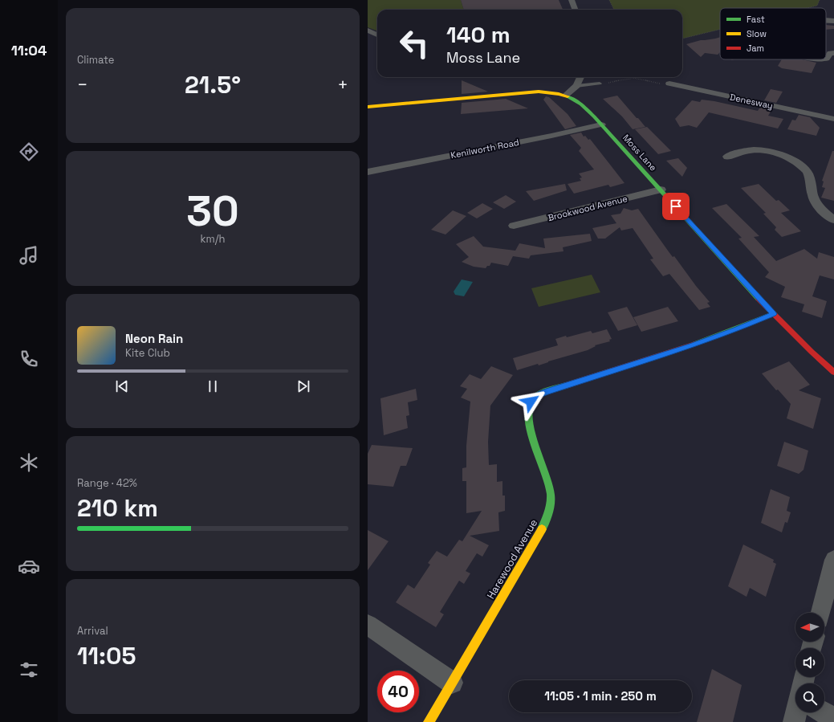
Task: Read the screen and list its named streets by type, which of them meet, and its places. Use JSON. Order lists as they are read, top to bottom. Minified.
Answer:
{"streets":{"street":["Denesway","Kenilworth Road","Moss Lane","Brookwood Avenue","Harewood Avenue"]},"crossings":[["Kenilworth Road","Moss Lane"],["Moss Lane","Brookwood Avenue"],["Moss Lane","Harewood Avenue"]],"legend":["Fast","Slow","Jam"],"north":"left","page":{"tabs":"11:04","tile":["Climate",["30","km/h"],["Range · 42%","210 km"],["Arrival","11:05"]],"turn":["140 m","Moss Lane"],"heat":["−","21.5°","+"],"song":["Neon Rain","Kite Club"],"limit":"40","trip":"11:05 · 1 min · 250 m"}}
